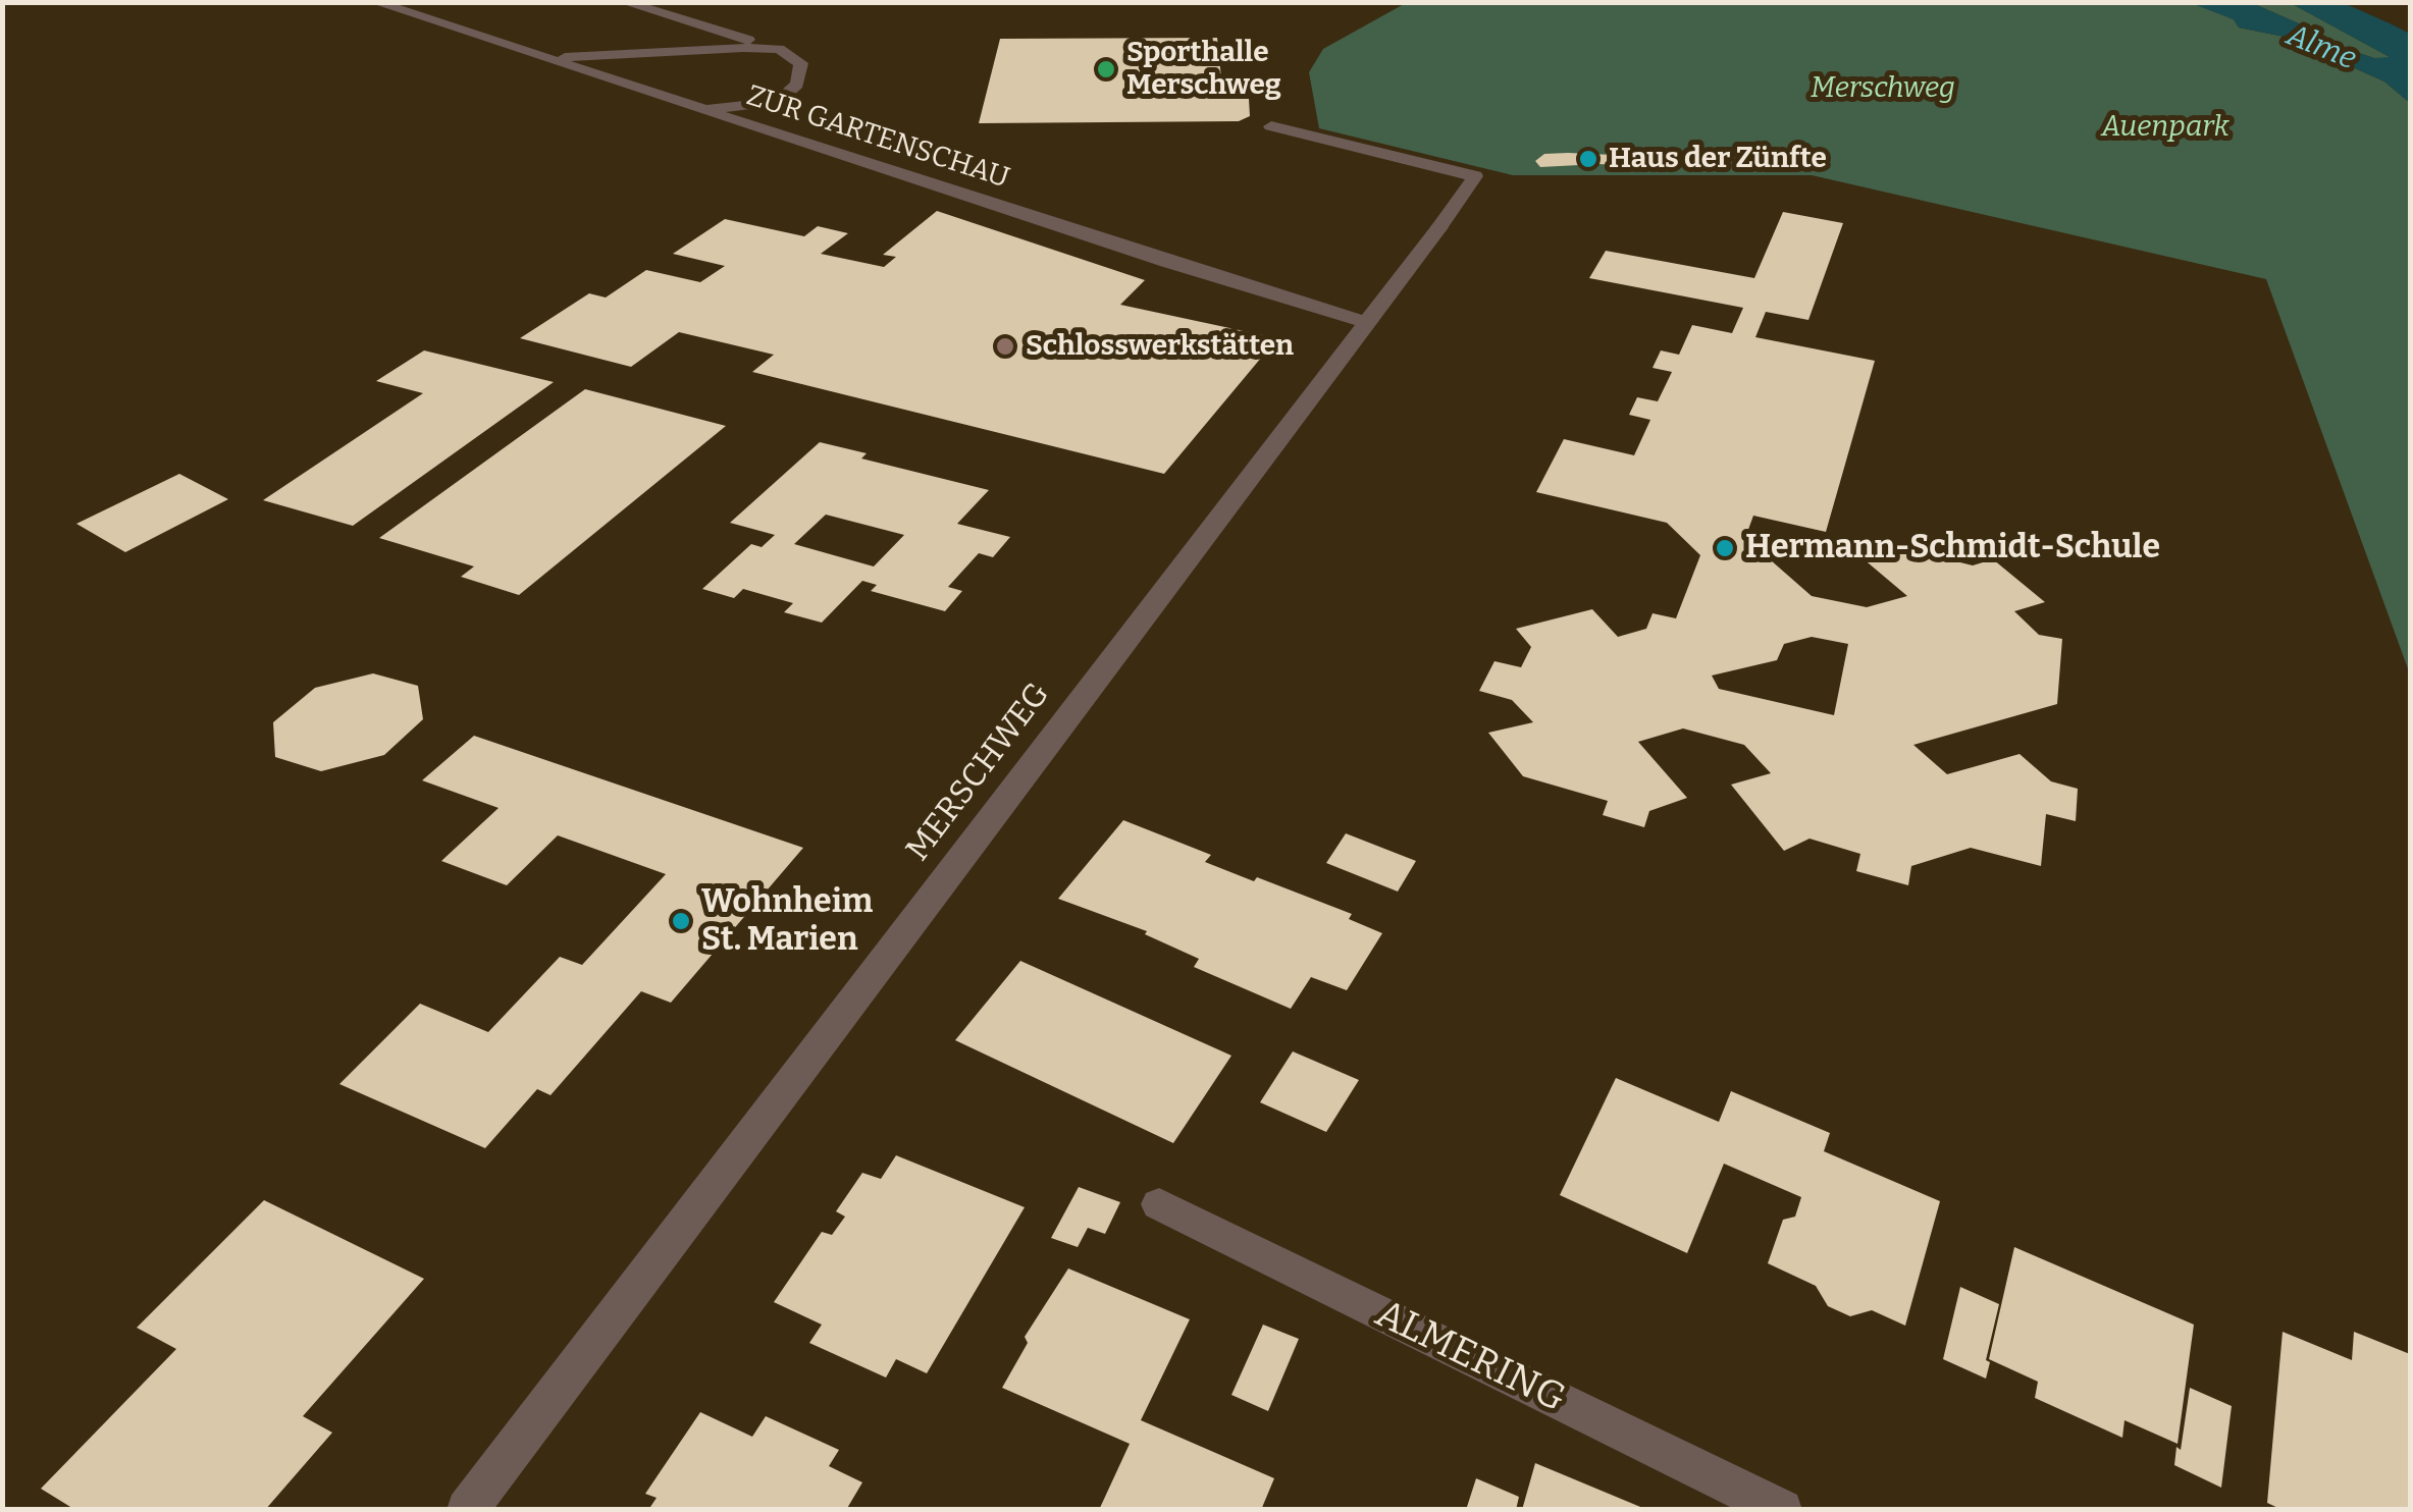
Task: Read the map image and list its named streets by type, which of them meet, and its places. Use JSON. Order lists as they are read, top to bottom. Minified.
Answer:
{"streets":{"street":["ZUR GARTENSCHAU","MERSCHWEG","ALMERING"]},"crossings":[["ZUR GARTENSCHAU","MERSCHWEG"]],"water":["Alme"],"parks":["Merschweg","Auenpark"],"places":["Sporthalle Merschweg","Haus der Zünfte","Schlosswerkstätten","Hermann-Schmidt-Schule","Wohnheim St. Marien"]}
